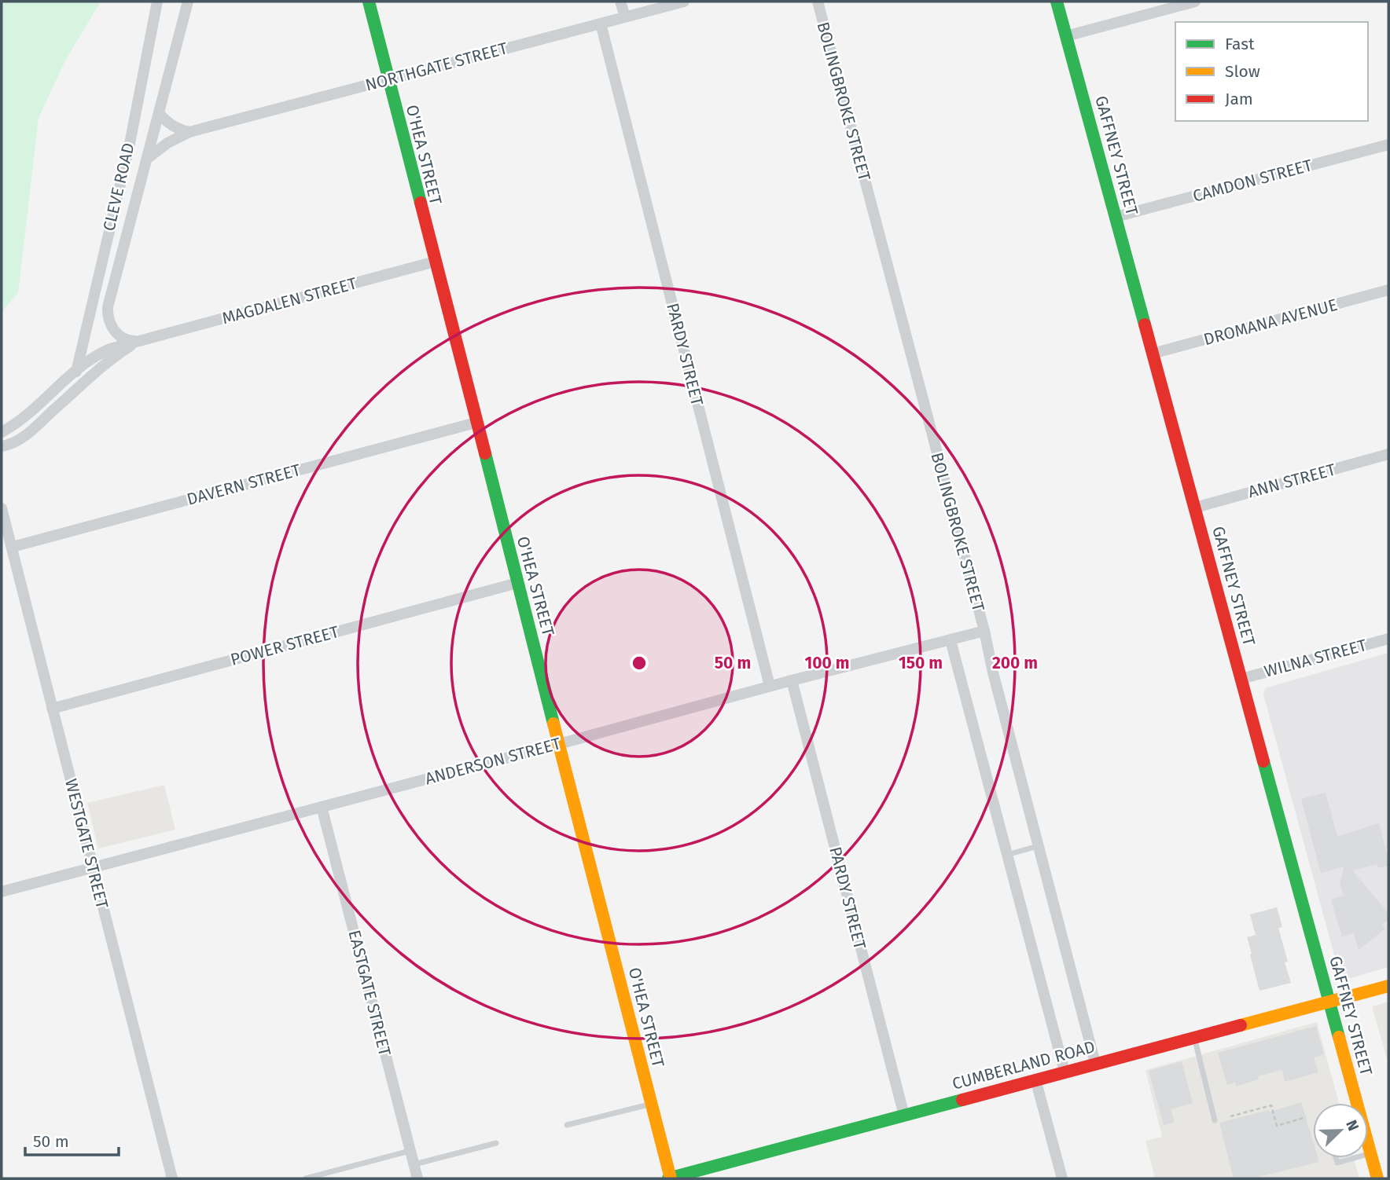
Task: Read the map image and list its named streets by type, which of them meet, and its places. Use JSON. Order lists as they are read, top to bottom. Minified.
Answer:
{"streets":{"main road":["O'HEA STREET","GAFFNEY STREET","CUMBERLAND ROAD"],"street":["NORTHGATE STREET","BOLINGBROKE STREET","CAMDON STREET","CLEVE ROAD","MAGDALEN STREET","DROMANA AVENUE","PARDY STREET","ANN STREET","DAVERN STREET","POWER STREET","WILNA STREET","ANDERSON STREET","WESTGATE STREET","EASTGATE STREET"]},"crossings":[["NORTHGATE STREET","O'HEA STREET"],["NORTHGATE STREET","CLEVE ROAD"],["NORTHGATE STREET","PARDY STREET"],["BOLINGBROKE STREET","ANDERSON STREET"],["BOLINGBROKE STREET","CUMBERLAND ROAD"],["O'HEA STREET","MAGDALEN STREET"],["O'HEA STREET","DAVERN STREET"],["O'HEA STREET","POWER STREET"],["O'HEA STREET","ANDERSON STREET"],["O'HEA STREET","CUMBERLAND ROAD"],["GAFFNEY STREET","CAMDON STREET"],["GAFFNEY STREET","DROMANA AVENUE"],["GAFFNEY STREET","ANN STREET"],["GAFFNEY STREET","WILNA STREET"],["GAFFNEY STREET","CUMBERLAND ROAD"],["CLEVE ROAD","MAGDALEN STREET"],["PARDY STREET","ANDERSON STREET"],["PARDY STREET","CUMBERLAND ROAD"],["DAVERN STREET","WESTGATE STREET"],["POWER STREET","WESTGATE STREET"],["ANDERSON STREET","WESTGATE STREET"],["ANDERSON STREET","EASTGATE STREET"]],"legend":["Fast","Slow","Jam"],"scale_bar":"50 m","north":"top right","rings":["50 m","100 m","150 m","200 m"]}
